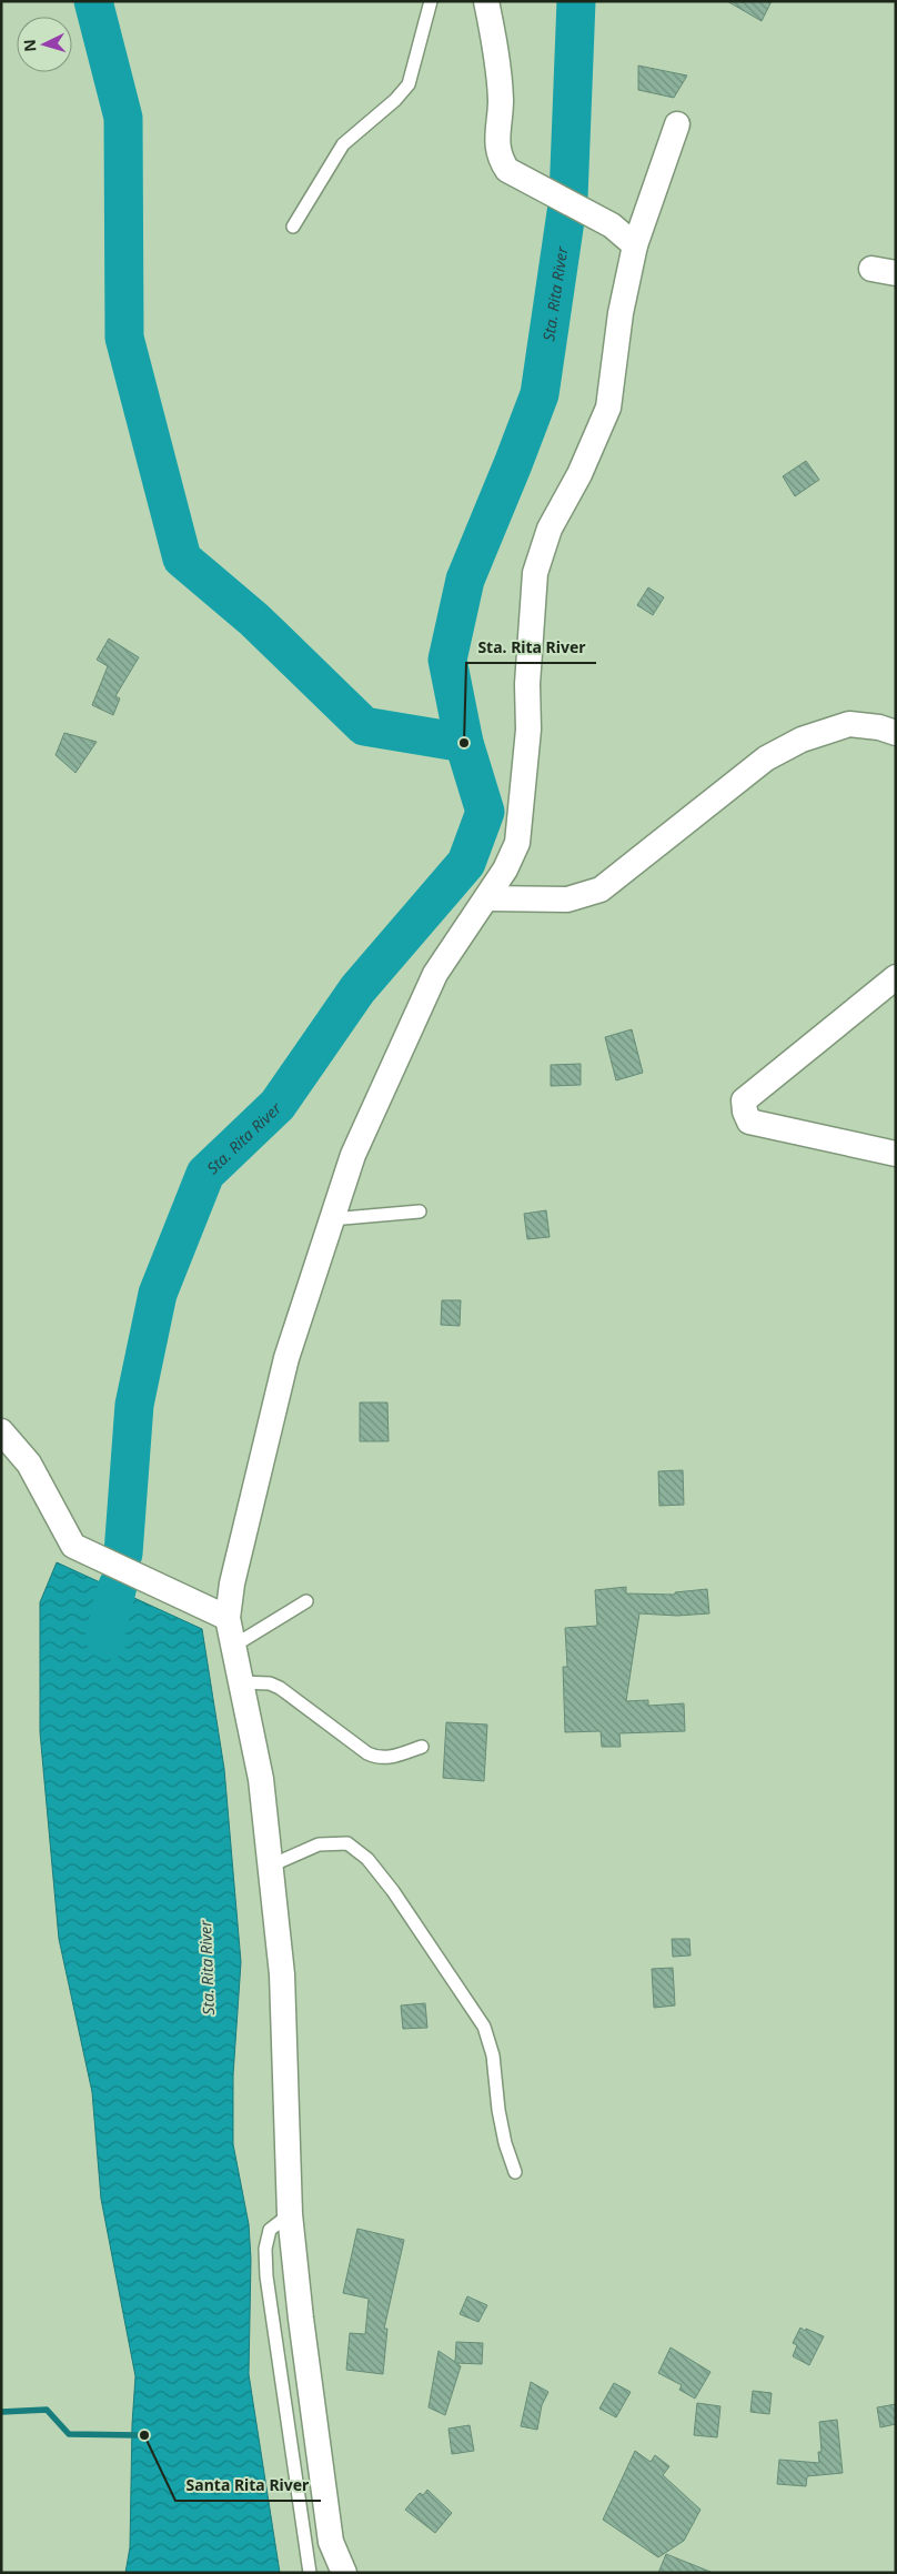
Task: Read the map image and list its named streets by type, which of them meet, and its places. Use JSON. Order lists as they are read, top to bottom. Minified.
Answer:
{"water":["Sta. Rita River"],"places":["Sta. Rita River","Santa Rita River"],"north":"left"}
